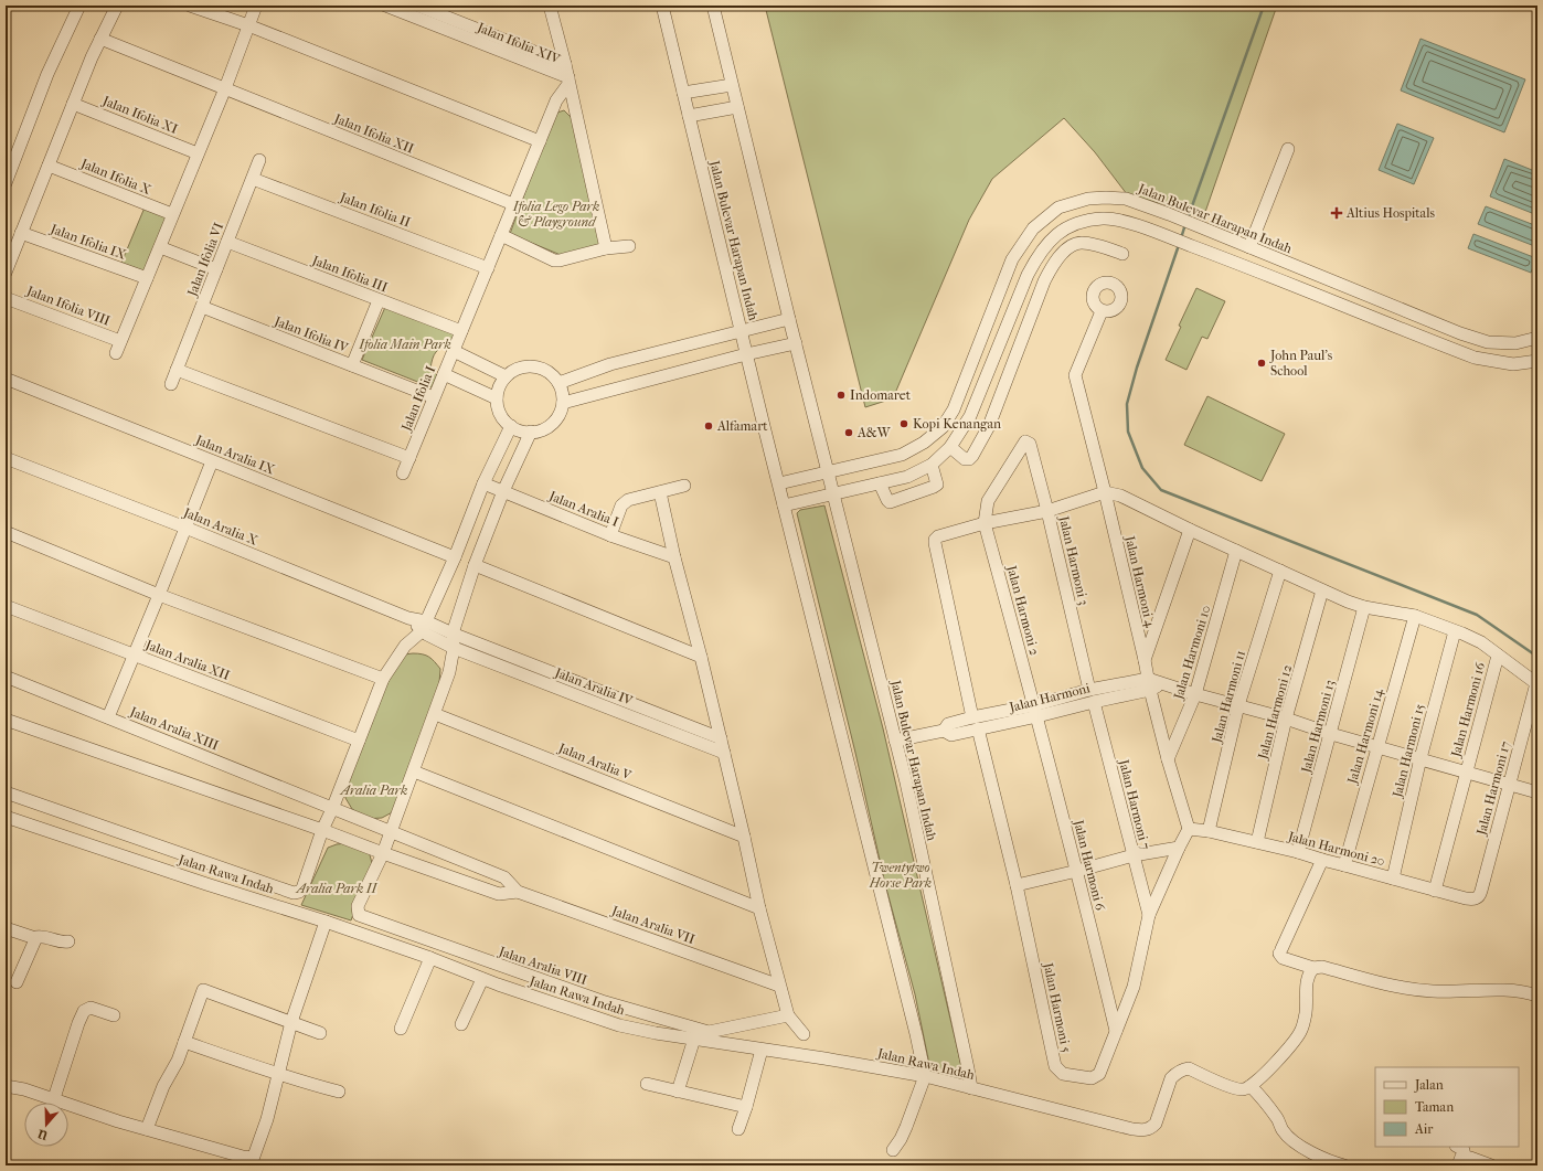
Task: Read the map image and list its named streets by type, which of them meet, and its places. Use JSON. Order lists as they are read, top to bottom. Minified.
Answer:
{"streets":{"street":["Jalan Ifolia XIV","Jalan Ifolia XI","Jalan Ifolia XII","Jalan Ifolia X","Jalan Ifolia II","Jalan Bulevar Harapan Indah","Jalan Ifolia IX","Jalan Ifolia VI","Jalan Ifolia III","Jalan Ifolia VIII","Jalan Ifolia IV","Jalan Ifolia I","Jalan Aralia IX","Jalan Aralia I","Jalan Aralia X","Jalan Harmoni 3","Jalan Harmoni 4","Jalan Harmoni 2","Jalan Harmoni 10","Jalan Aralia XII","Jalan Aralia IV","Jalan Harmoni 11","Jalan Harmoni","Jalan Harmoni 16","Jalan Harmoni 12","Jalan Harmoni 13","Jalan Aralia XIII","Jalan Harmoni 14","Jalan Harmoni 15","Jalan Aralia V","Jalan Harmoni 17","Jalan Harmoni 7","Jalan Harmoni 20","Jalan Harmoni 6","Jalan Rawa Indah","Jalan Aralia VII","Jalan Aralia VIII","Jalan Harmoni 5"]},"crossings":[["Jalan Ifolia XIV","Jalan Ifolia I"],["Jalan Ifolia XII","Jalan Ifolia I"],["Jalan Ifolia II","Jalan Ifolia VI"],["Jalan Ifolia II","Jalan Ifolia I"],["Jalan Bulevar Harapan Indah","Jalan Harmoni"],["Jalan Bulevar Harapan Indah","Jalan Rawa Indah"],["Jalan Ifolia VI","Jalan Ifolia III"],["Jalan Ifolia VI","Jalan Ifolia IV"],["Jalan Ifolia III","Jalan Ifolia I"],["Jalan Ifolia IV","Jalan Ifolia I"],["Jalan Aralia X","Jalan Aralia IV"],["Jalan Harmoni 3","Jalan Harmoni 2"],["Jalan Harmoni 3","Jalan Harmoni"],["Jalan Harmoni 3","Jalan Harmoni 7"],["Jalan Harmoni 3","Jalan Harmoni 5"],["Jalan Harmoni 4","Jalan Harmoni 10"],["Jalan Harmoni 4","Jalan Harmoni"],["Jalan Harmoni 4","Jalan Harmoni 20"],["Jalan Harmoni 4","Jalan Harmoni 5"],["Jalan Harmoni 2","Jalan Harmoni"],["Jalan Harmoni 2","Jalan Harmoni 6"],["Jalan Harmoni 2","Jalan Harmoni 5"],["Jalan Harmoni 10","Jalan Harmoni"],["Jalan Harmoni 11","Jalan Harmoni 20"],["Jalan Harmoni","Jalan Harmoni 7"],["Jalan Harmoni","Jalan Harmoni 6"],["Jalan Harmoni","Jalan Harmoni 5"],["Jalan Harmoni 16","Jalan Harmoni 20"],["Jalan Harmoni 12","Jalan Harmoni 20"],["Jalan Harmoni 13","Jalan Harmoni 20"],["Jalan Aralia XIII","Jalan Aralia VII"],["Jalan Harmoni 14","Jalan Harmoni 20"],["Jalan Harmoni 15","Jalan Harmoni 20"],["Jalan Harmoni 17","Jalan Harmoni 20"],["Jalan Harmoni 7","Jalan Harmoni 5"],["Jalan Harmoni 20","Jalan Harmoni 5"],["Jalan Harmoni 6","Jalan Harmoni 5"],["Jalan Aralia VII","Jalan Aralia VIII"]],"parks":["Ifolia Lego Park & Playground","Ifolia Main Park","Aralia Park","Twentytwo Horse Park","Aralia Park II"],"places":{"health":["Altius Hospitals"],"other":["John Paul's School","Indomaret","Kopi Kenangan","Alfamart","A&W"]},"legend":["Jalan","Taman","Air"],"north":"bottom"}
